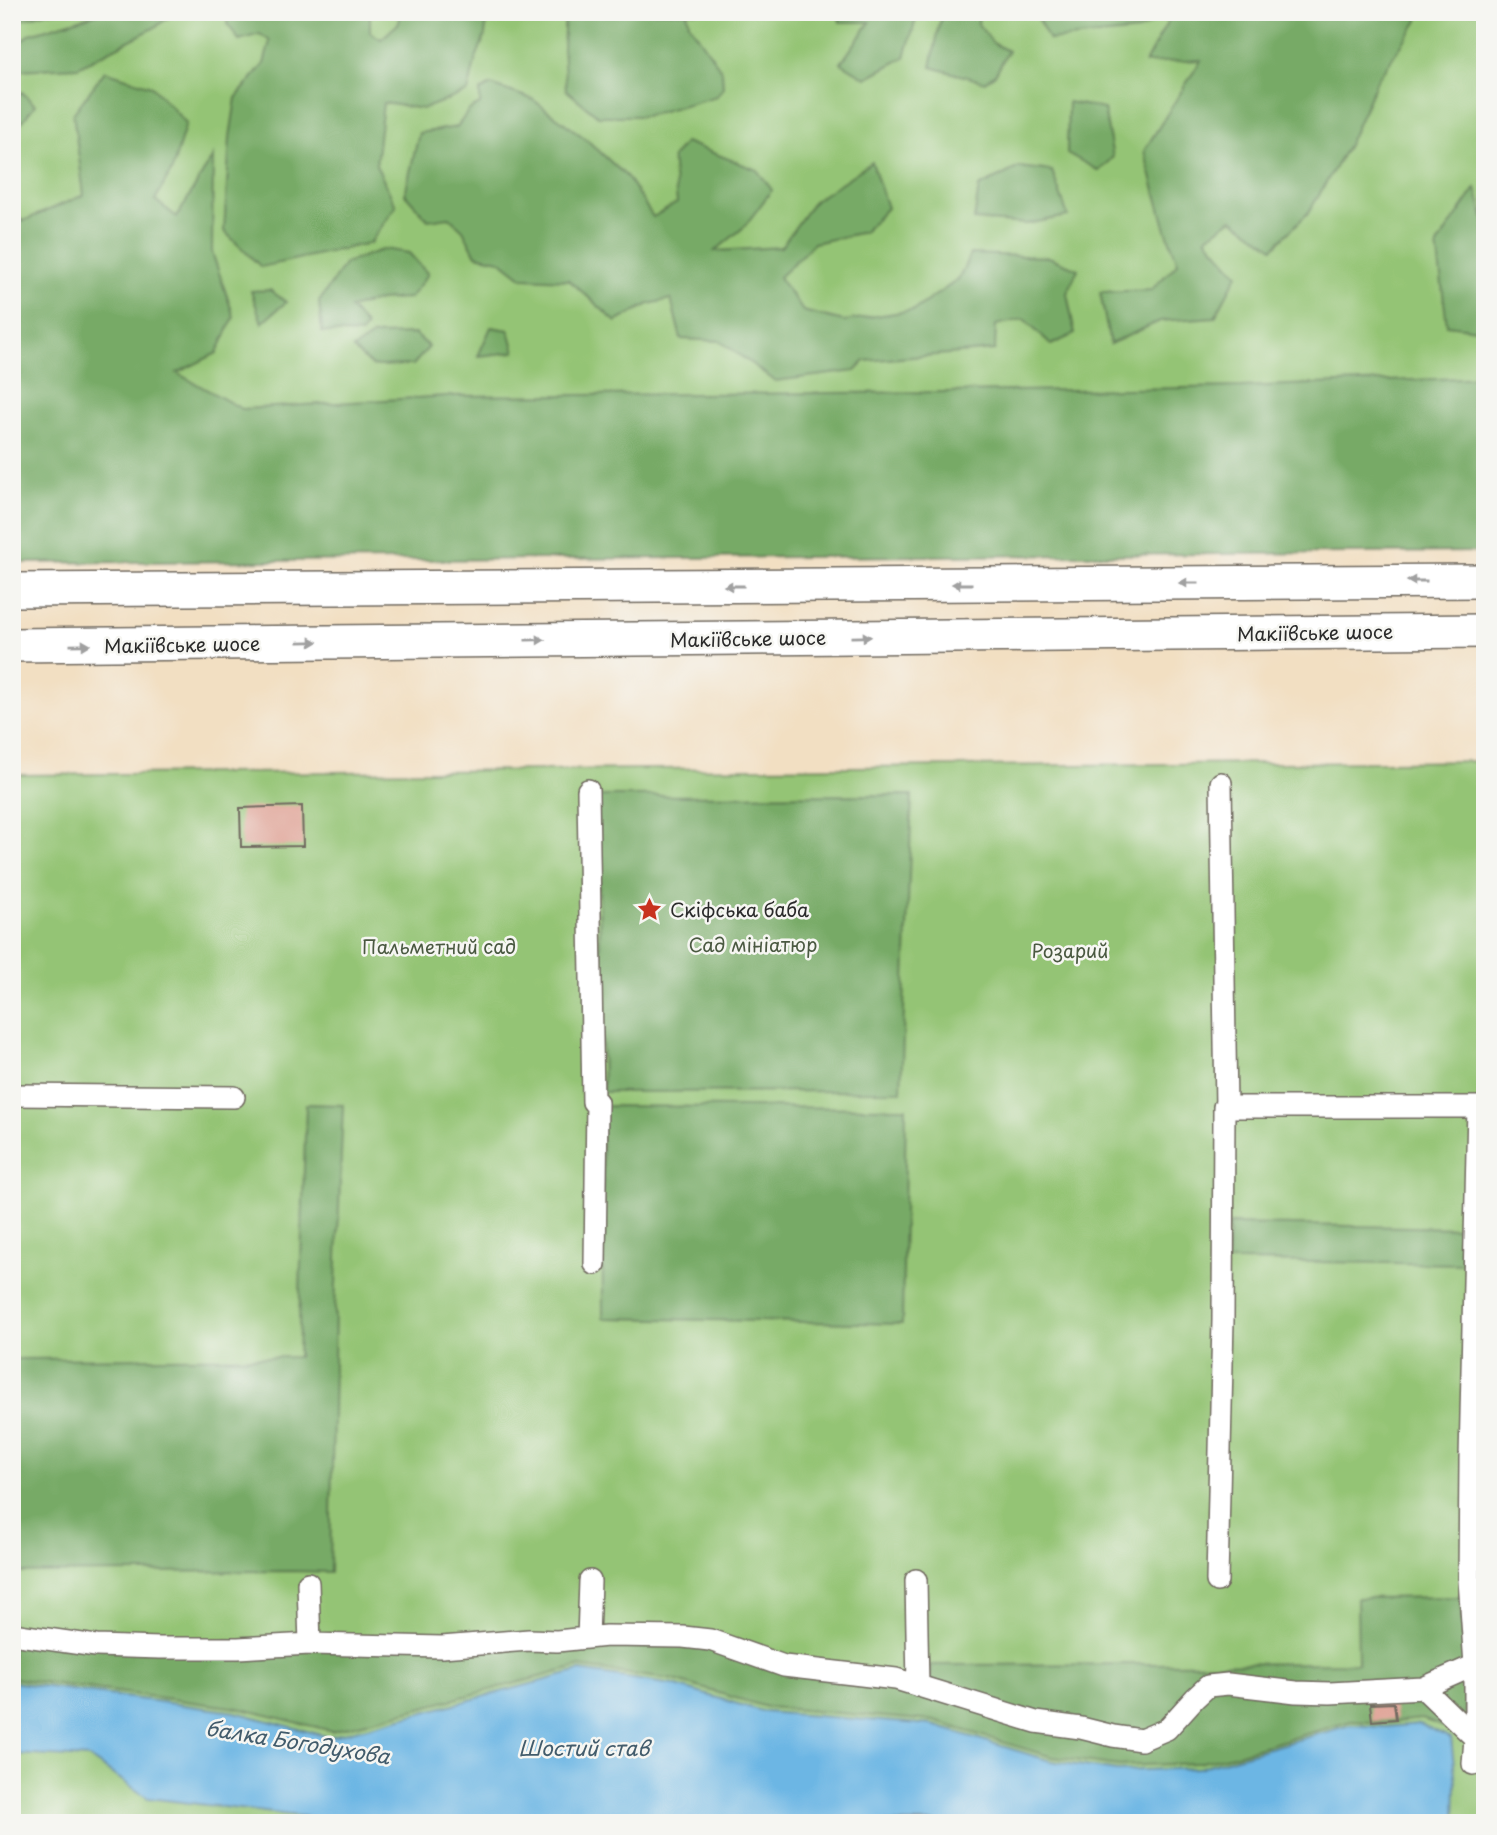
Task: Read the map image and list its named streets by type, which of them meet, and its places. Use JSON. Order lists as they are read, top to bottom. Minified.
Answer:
{"streets":{"main road":["Макіївське шосе"]},"water":["балка Богодухова","Шостий став"],"parks":["Сад мініатюр","Пальметний сад","Розарий"],"places":{"place":["Скіфська баба"]}}
